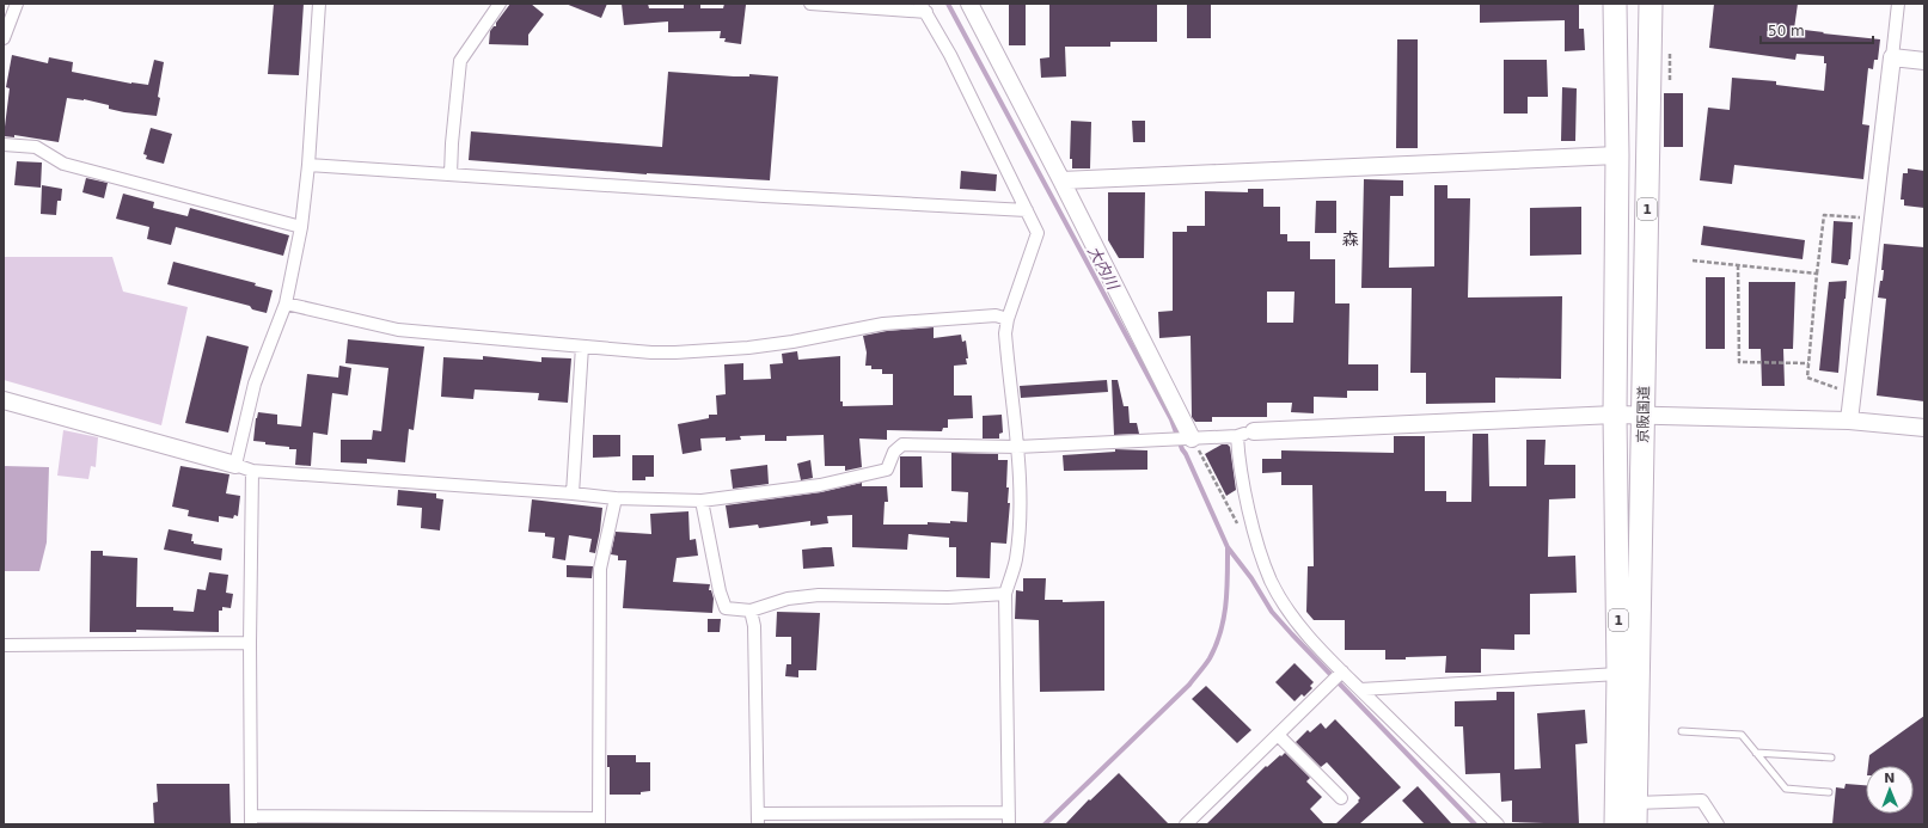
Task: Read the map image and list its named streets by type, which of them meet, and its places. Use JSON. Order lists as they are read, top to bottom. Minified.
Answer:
{"streets":{"highway":["1","京阪国道"]},"districts":["森"],"water":["大内川"],"scale_bar":"50 m","north":"top"}
